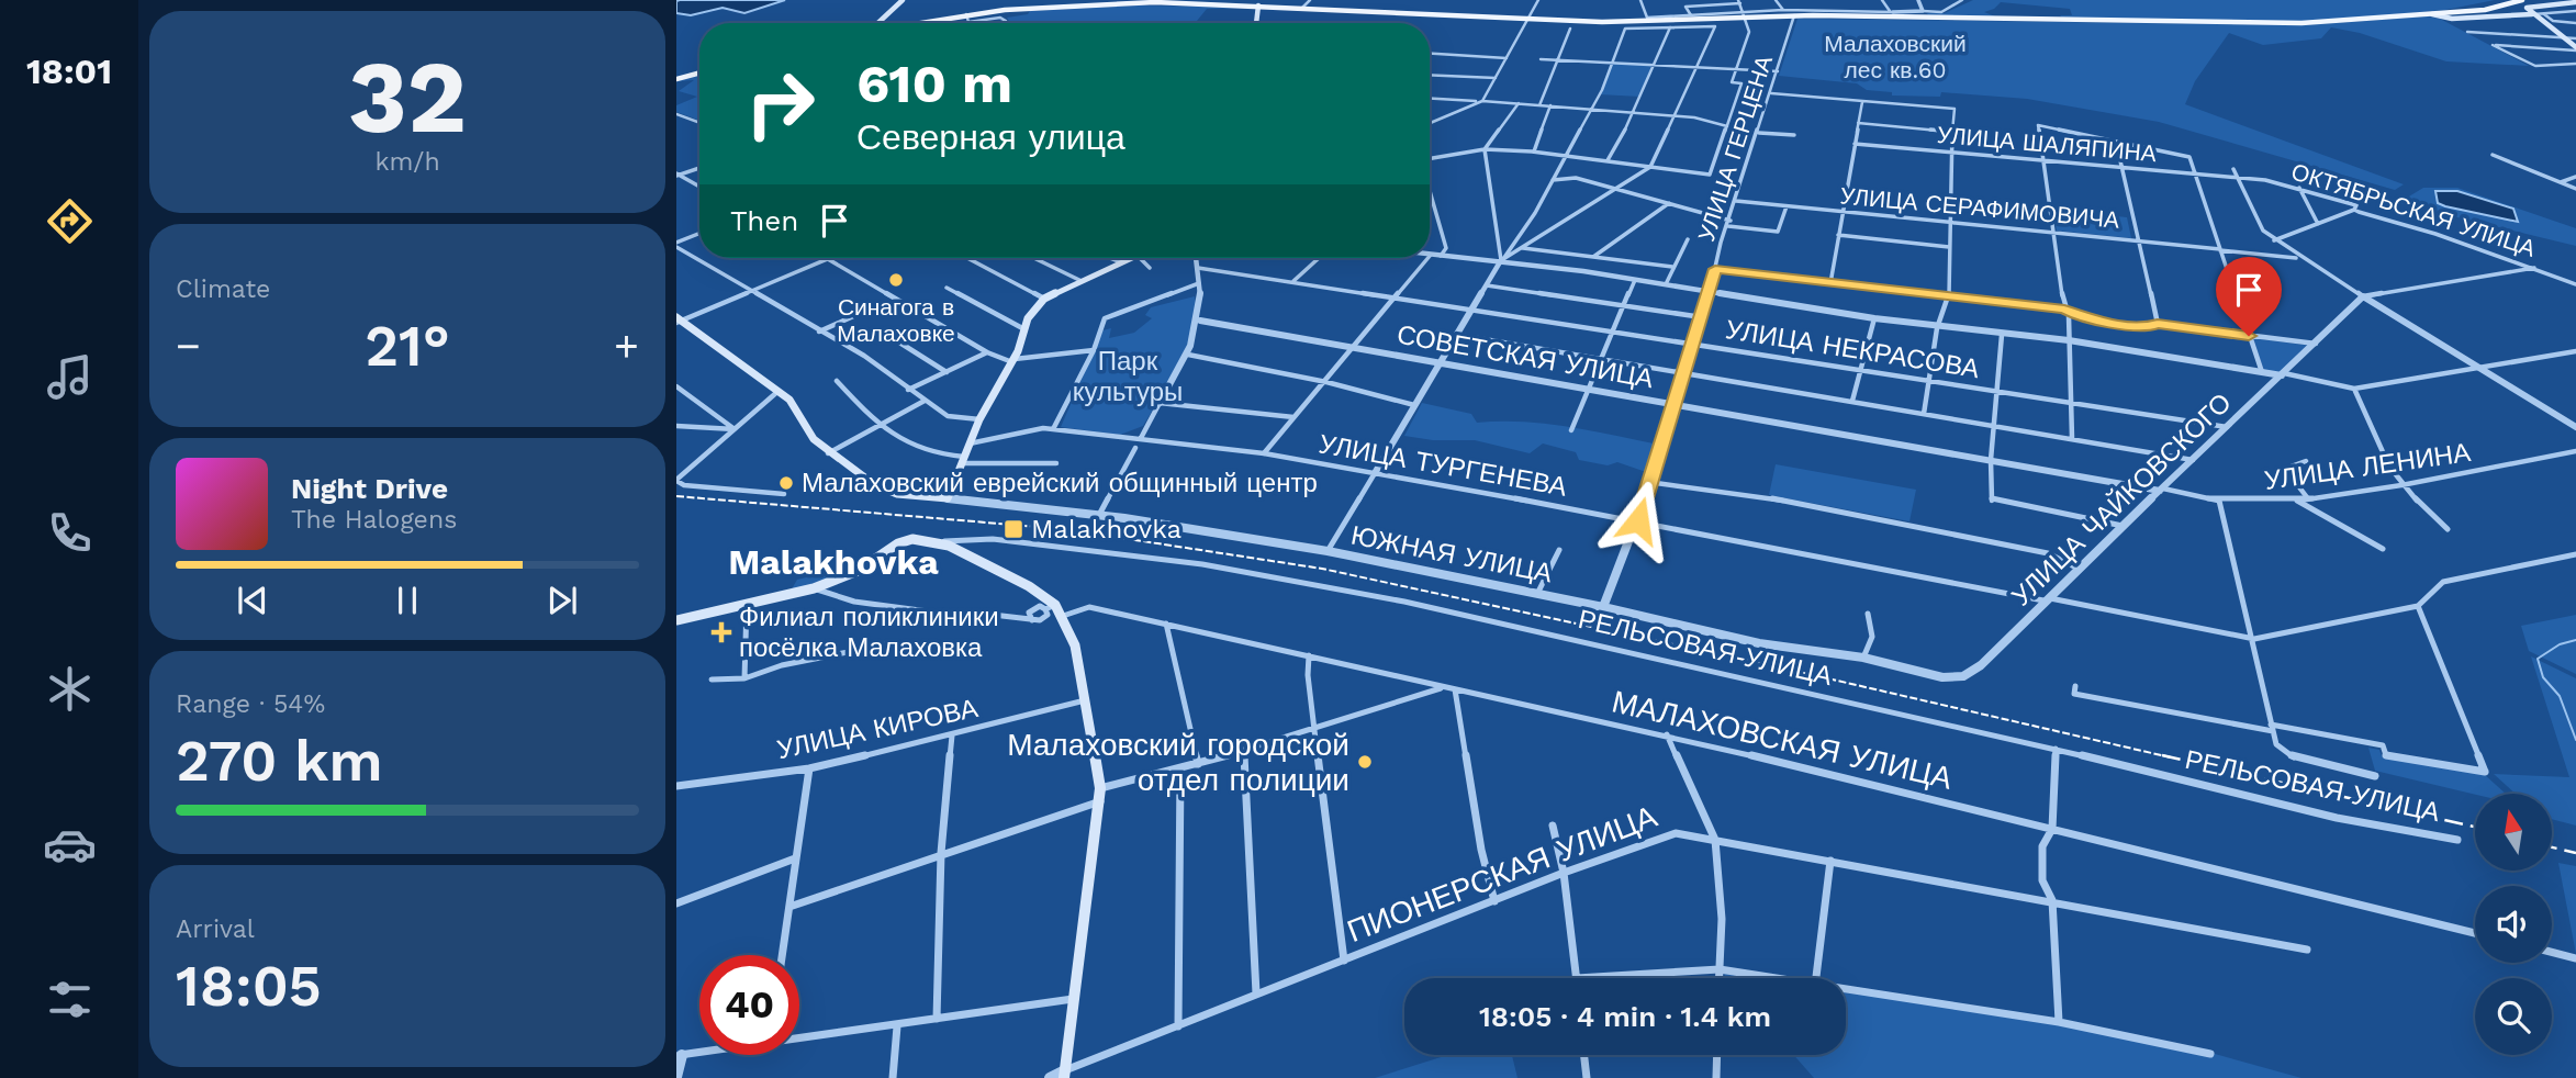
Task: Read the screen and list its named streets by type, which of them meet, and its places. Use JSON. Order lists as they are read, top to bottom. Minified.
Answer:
{"streets":{"street":["УЛИЦА ШАЛЯПИНА","УЛИЦА ГЕРЦЕНА","УЛИЦА СЕРАФИМОВИЧА","ОКТЯБРЬСКАЯ УЛИЦА","УЛИЦА НЕКРАСОВА","СОВЕТСКАЯ УЛИЦА","УЛИЦА ТУРГЕНЕВА","УЛИЦА ЛЕНИНА","УЛИЦА ЧАЙКОВСКОГО","ЮЖНАЯ УЛИЦА","РЕЛЬСОВАЯ УЛИЦА","УЛИЦА КИРОВА","МАЛАХОВСКАЯ УЛИЦА","ПИОНЕРСКАЯ УЛИЦА"]},"crossings":[["УЛИЦА ШАЛЯПИНА","ОКТЯБРЬСКАЯ УЛИЦА"],["УЛИЦА ГЕРЦЕНА","УЛИЦА СЕРАФИМОВИЧА"],["УЛИЦА НЕКРАСОВА","УЛИЦА ЧАЙКОВСКОГО"],["СОВЕТСКАЯ УЛИЦА","УЛИЦА ЛЕНИНА"],["СОВЕТСКАЯ УЛИЦА","УЛИЦА ЧАЙКОВСКОГО"],["УЛИЦА ТУРГЕНЕВА","УЛИЦА ЧАЙКОВСКОГО"],["УЛИЦА ЛЕНИНА","УЛИЦА ЧАЙКОВСКОГО"],["УЛИЦА ЧАЙКОВСКОГО","ЮЖНАЯ УЛИЦА"]],"districts":["Malakhovka"],"parks":["Малаховский лес кв.60","Парк культуры"],"places":{"other":["Синагога в Малаховке","Малаховский еврейский общинный центр","Малаховский городской отдел полиции"],"transit":["Malakhovka"],"health":["Филиал поликлиники посёлка Малаховка"]},"north":"top","page":{"tabs":"18:01","tile":[["32","km/h"],"Climate",["Range · 54%","270 km"],["Arrival","18:05"]],"turn":["610 m","Северная улица"],"then":"Then","heat":["−","21°","+"],"song":["Night Drive","The Halogens"],"limit":"40","trip":"18:05 · 4 min · 1.4 km"}}
